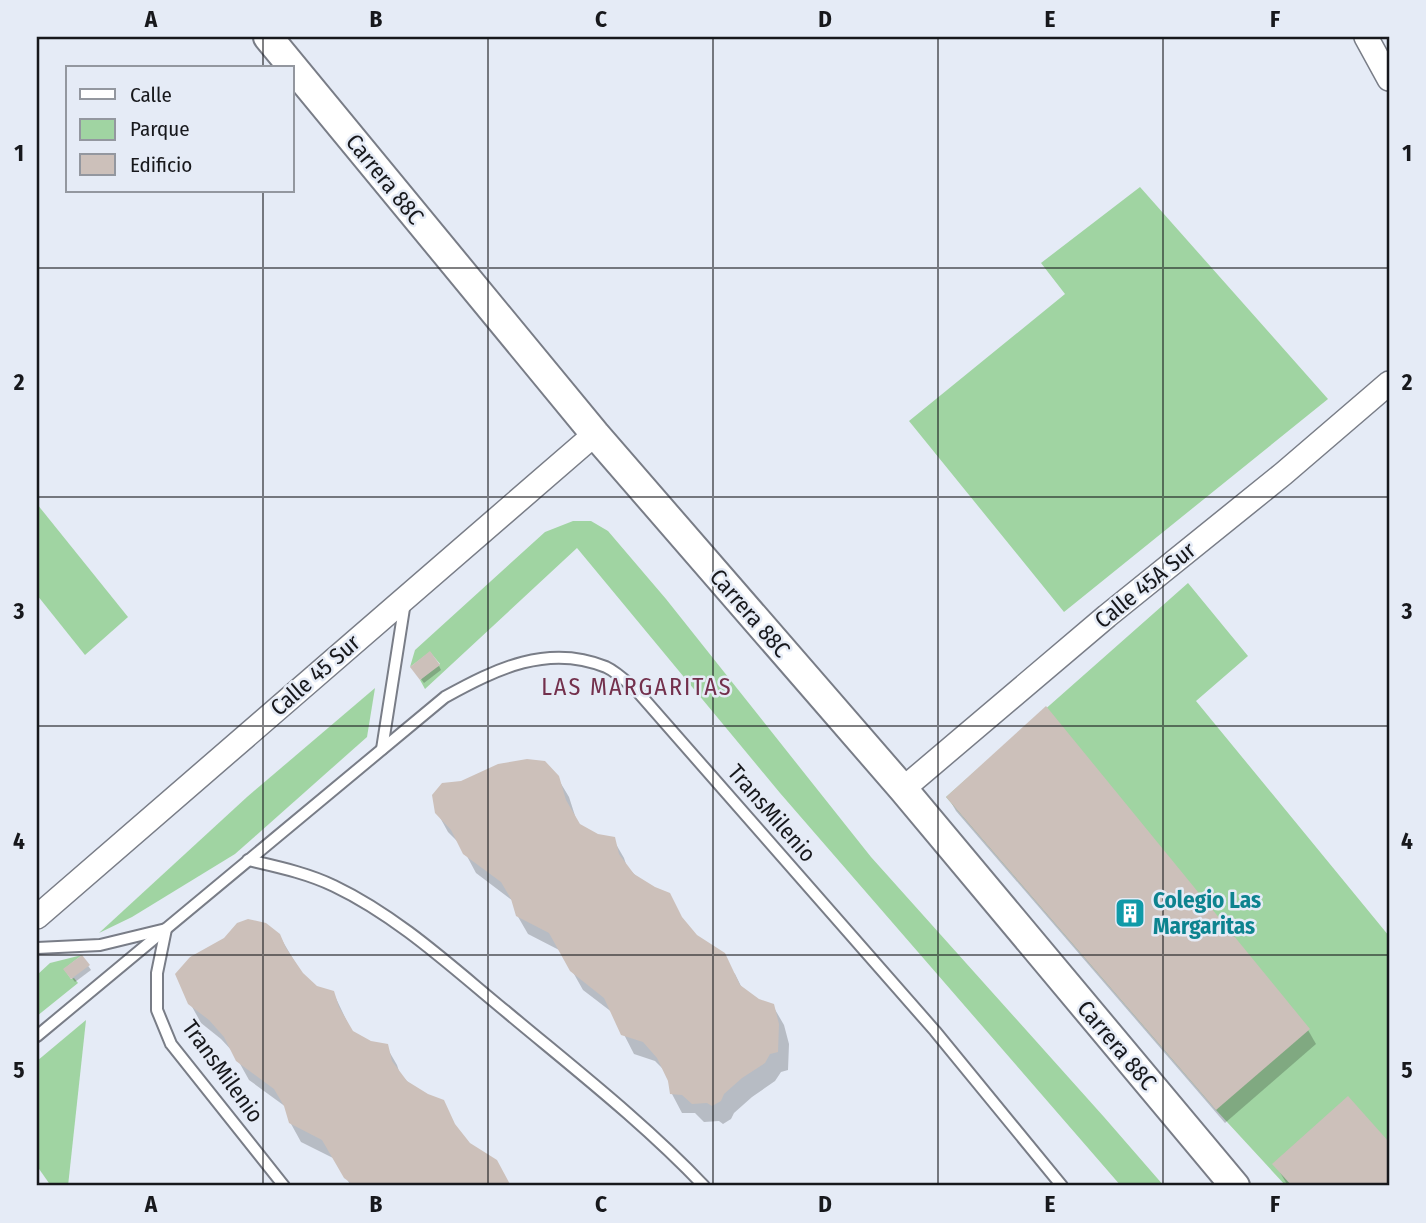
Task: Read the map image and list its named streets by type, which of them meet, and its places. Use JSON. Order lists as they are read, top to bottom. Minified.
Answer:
{"streets":{"street":["Carrera 88C","Calle 45A Sur","Calle 45 Sur"],"lane":["TransMilenio"]},"crossings":[["Carrera 88C","Calle 45A Sur"],["Carrera 88C","Calle 45 Sur"]],"districts":["LAS MARGARITAS"],"places":{"building":["Colegio Las Margaritas"]},"legend":["Calle","Parque","Edificio"],"grid":{"columns":["A","B","C","D","E","F"],"rows":["1","2","3","4","5"]}}
